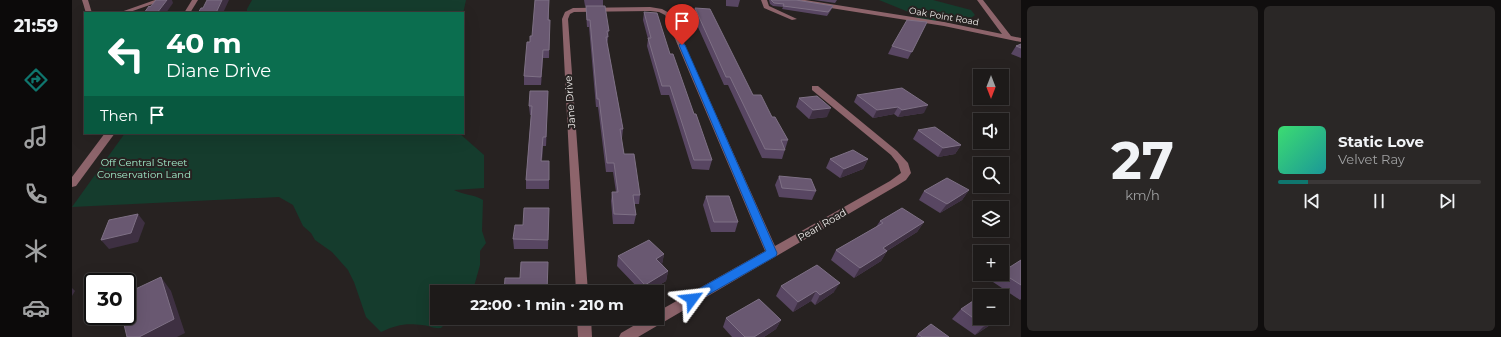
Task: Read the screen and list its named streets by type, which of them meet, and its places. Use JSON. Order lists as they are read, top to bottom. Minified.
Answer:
{"streets":{"street":["Oak Point Road","Jane Drive","Pearl Road"]},"crossings":[["Jane Drive","Pearl Road"]],"parks":["Off Central Street Conservation Land"],"north":"bottom","page":{"tabs":"21:59","tile":["27","km/h"],"turn":["40 m","Diane Drive"],"map_buttons":["+","−"],"then":"Then","song":["Static Love","Velvet Ray"],"limit":"30","trip":"22:00 · 1 min · 210 m"}}
